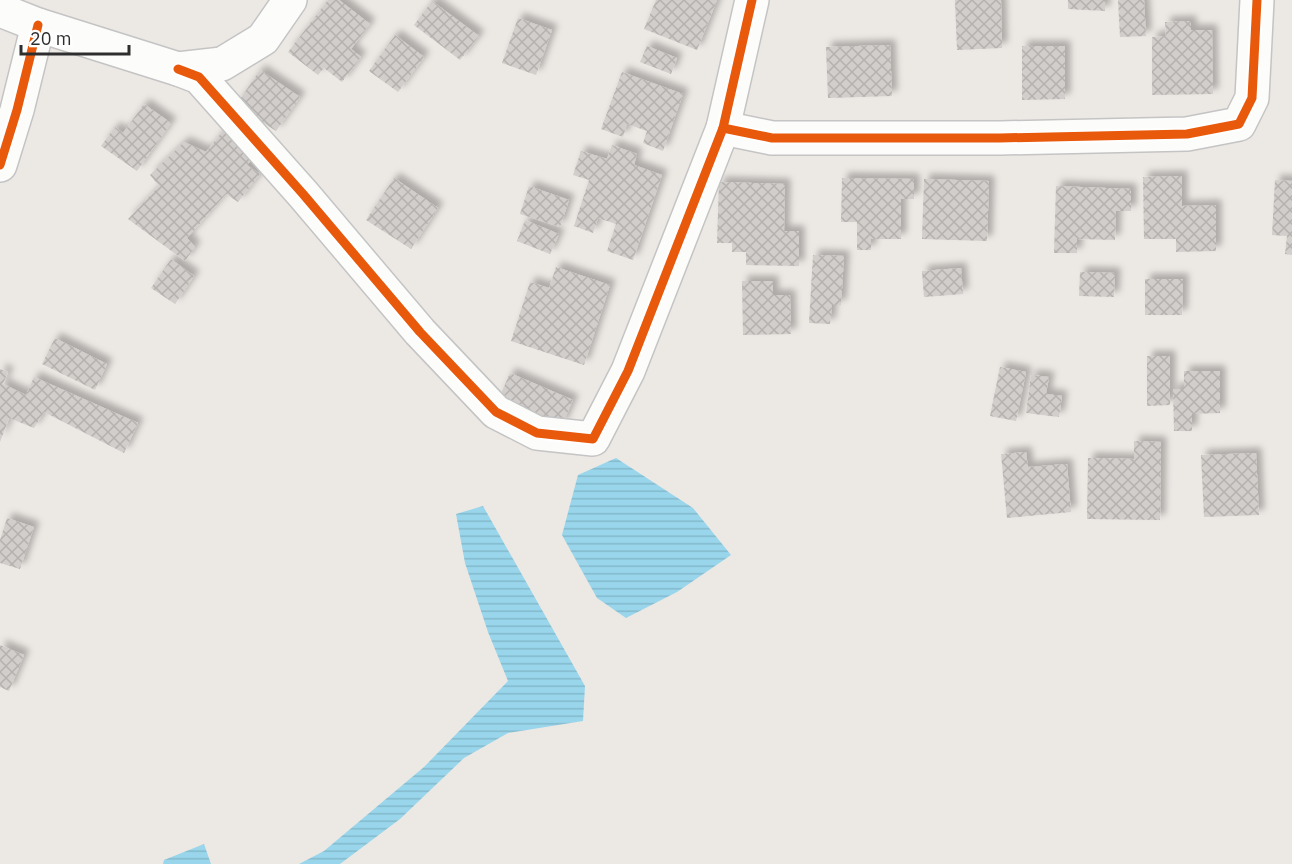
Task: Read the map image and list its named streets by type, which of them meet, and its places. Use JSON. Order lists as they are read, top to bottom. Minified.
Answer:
{"scale_bar":"20 m"}
